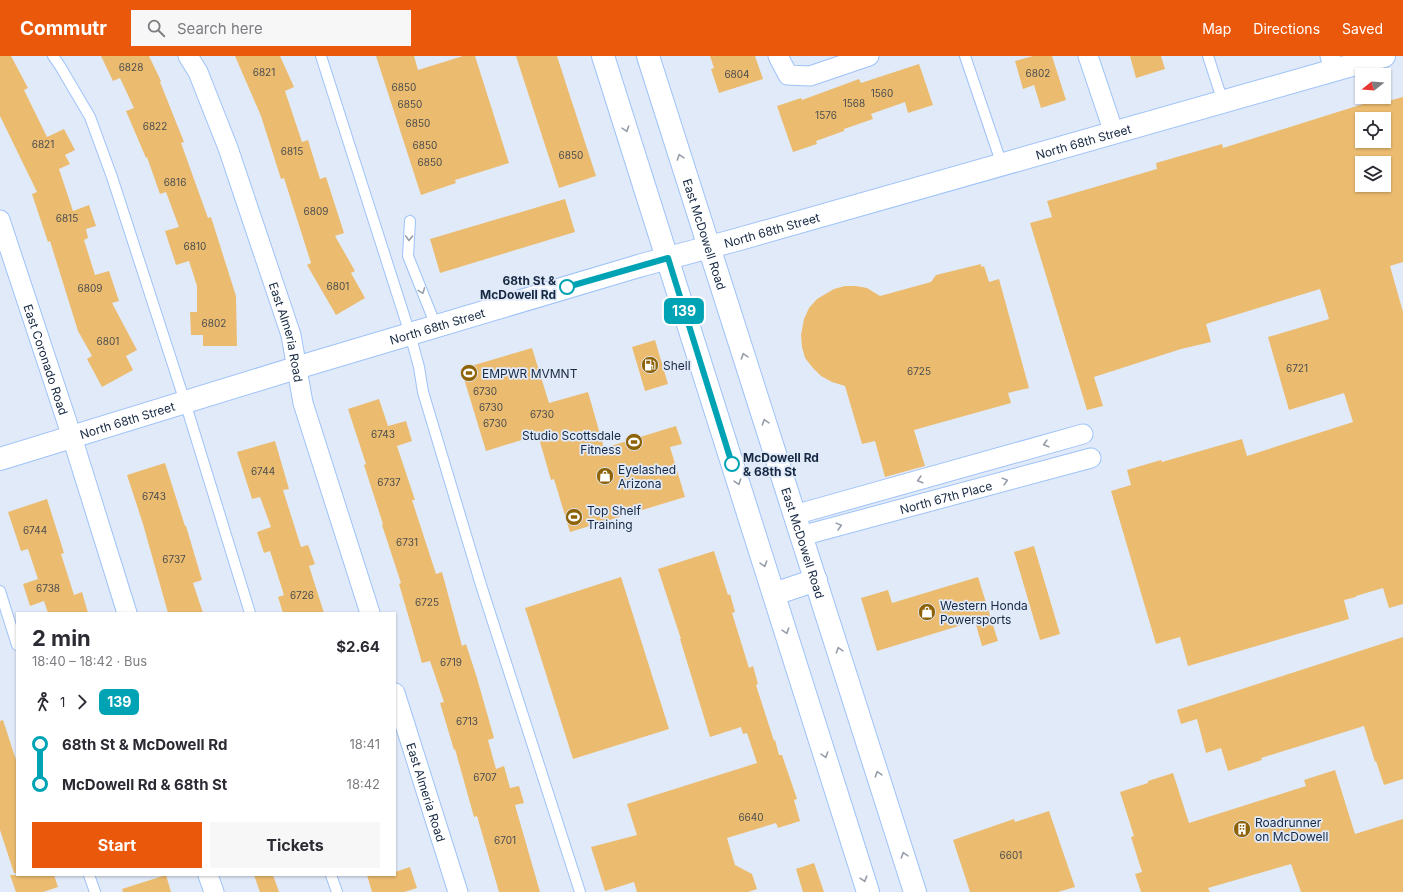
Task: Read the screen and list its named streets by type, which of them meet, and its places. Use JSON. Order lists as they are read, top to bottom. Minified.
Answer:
{"streets":{"main road":["North 68th Street","East McDowell Road"],"street":["East Almeria Road","East Coronado Road","North 67th Place"]},"crossings":[["North 68th Street","East McDowell Road"],["North 68th Street","East Almeria Road"],["North 68th Street","East Coronado Road"],["East McDowell Road","North 67th Place"]],"places":{"other":["68th St & McDowell Rd","McDowell Rd & 68th St"],"fuel station":["Shell"],"sports":["EMPWR MVMNT","Studio Scottsdale Fitness","Top Shelf Training"],"shop":["Eyelashed Arizona","Western Honda Powersports"],"building":["Roadrunner on McDowell"]},"lines":["bus line 139"],"house_numbers":["6828","6821","6802","6804","6850","1560","1568","6850","1576","6850","6822","6821","6850","6815","6850","6850","6816","6809","6815","6810","6801","6809","6802","6801","6721","6725","6730","6730","6730","6730","6743","6744","6737","6743","6744","6731","6737","6738","6726","6725","6719","6713","6707","6640","6701","6601"],"north":"left","page":{"header":"Commutr","search":"Search here","nav":["Map","Directions","Saved"],"on_map":"139","heading":["2 min","18:40 – 18:42 · Bus","$2.64"],"legs":["1","139"],"list":[{"name":"68th St & McDowell Rd","value":"18:41"},{"name":"McDowell Rd & 68th St","value":"18:42"}],"buttons":["Start","Tickets"]}}
